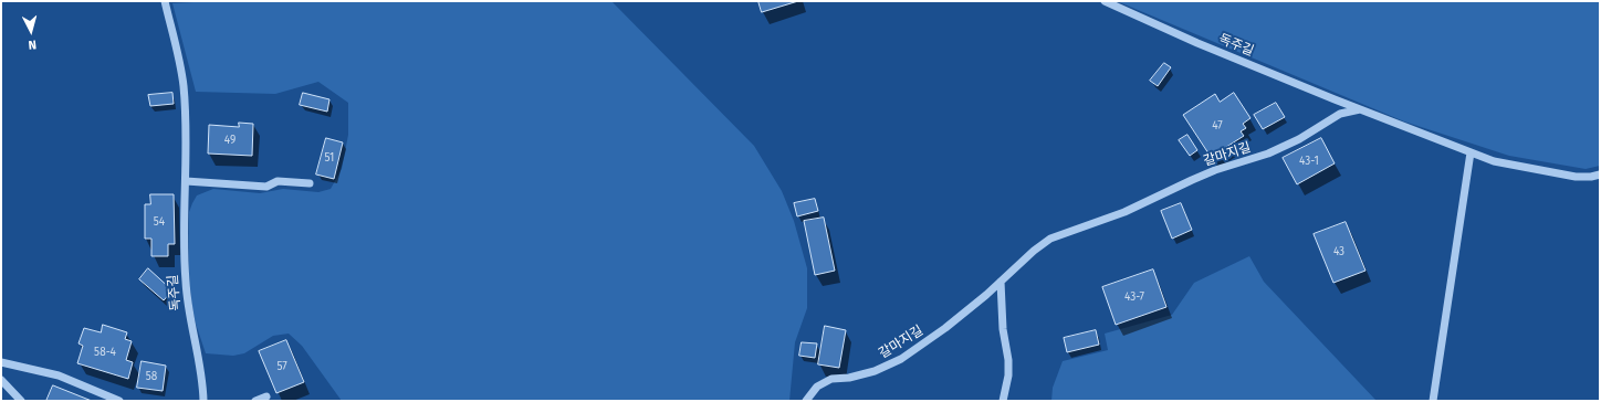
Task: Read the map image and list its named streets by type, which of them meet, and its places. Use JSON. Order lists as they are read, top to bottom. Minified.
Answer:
{"streets":{"lane":["독주길","갈마지길"]},"crossings":[["독주길","갈마지길"]],"house_numbers":["47","49","51","43-1","54","43","43-7","58-4","57","58"],"north":"bottom"}
